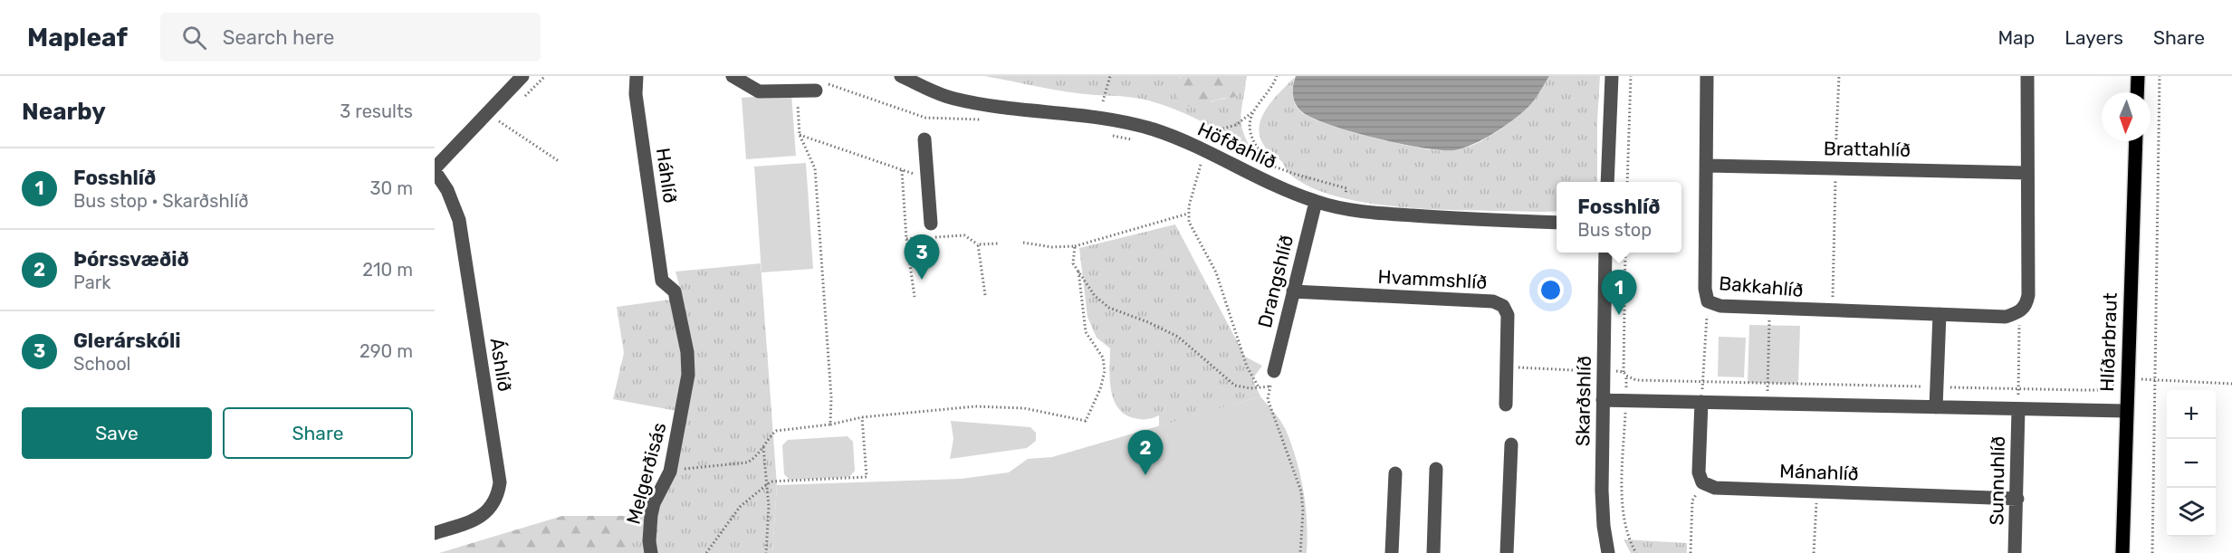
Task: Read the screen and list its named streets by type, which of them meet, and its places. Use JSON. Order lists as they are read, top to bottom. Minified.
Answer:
{"streets":{"main road":["Hlíðarbraut"],"street":["Höfðahlíð","Brattahlíð","Háhlíð","Hvammshlíð","Drangshlíð","Bakkahlíð","Áshlíð","Skarðshlíð","Mánahlíð","Melgerðisás","Sunnuhlíð"]},"crossings":[["Höfðahlíð","Drangshlíð"],["Brattahlíð","Bakkahlíð"],["Háhlíð","Melgerðisás"],["Hvammshlíð","Drangshlíð"],["Mánahlíð","Sunnuhlíð"]],"north":"bottom","page":{"header":"Mapleaf","search":"Search here","nav":["Map","Layers","Share"],"heading":["Nearby","3 results"],"list":[{"mark":"1","name":"Fosshlíð","note":"Bus stop · Skarðshlíð","value":"30 m"},{"mark":"2","name":"Þórssvæðið","note":"Park","value":"210 m"},{"mark":"3","name":"Glerárskóli","note":"School","value":"290 m"}],"popup":["Fosshlíð","Bus stop"],"pins":["3","1","2"],"map_buttons":["+","−"],"buttons":["Save","Share"]}}
